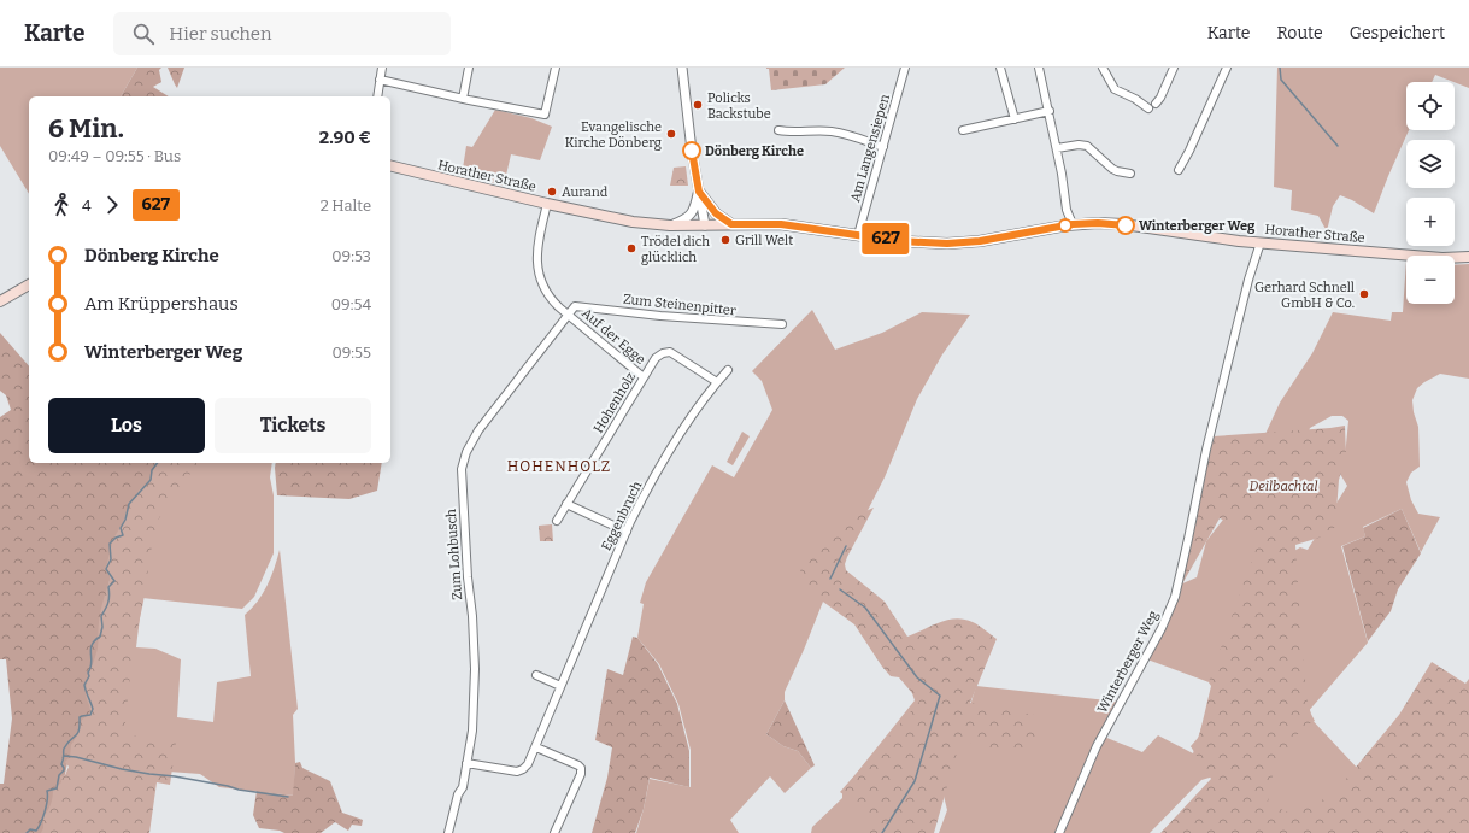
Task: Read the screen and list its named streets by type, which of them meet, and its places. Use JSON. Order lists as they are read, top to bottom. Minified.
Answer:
{"streets":{"main road":["Horather Straße"],"street":["Am Langensiepen","Zum Steinenpitter","Auf der Egge","Hohenholz","Eggenbruch","Zum Lohbusch","Winterberger Weg"]},"crossings":[["Am Langensiepen","Horather Straße"],["Horather Straße","Auf der Egge"],["Horather Straße","Winterberger Weg"],["Zum Steinenpitter","Zum Lohbusch"],["Auf der Egge","Hohenholz"],["Auf der Egge","Zum Lohbusch"],["Hohenholz","Eggenbruch"],["Eggenbruch","Zum Lohbusch"]],"districts":["HOHENHOLZ"],"parks":["Deilbachtal"],"places":["Policks Backstube","Evangelische Kirche Dönberg","Dönberg Kirche","Aurand","Winterberger Weg","Grill Welt","Trödel dich glücklich","Gerhard Schnell GmbH & Co."],"lines":["bus line 627"],"page":{"header":"Karte","search":"Hier suchen","nav":["Karte","Route","Gespeichert"],"on_map":"627","map_buttons":["+","−"],"heading":["6 Min.","09:49 – 09:55 · Bus","2.90 €"],"legs":["4","627","2 Halte"],"list":[{"name":"Dönberg Kirche","value":"09:53"},{"name":"Am Krüppershaus","value":"09:54"},{"name":"Winterberger Weg","value":"09:55"}],"buttons":["Los","Tickets"]}}
